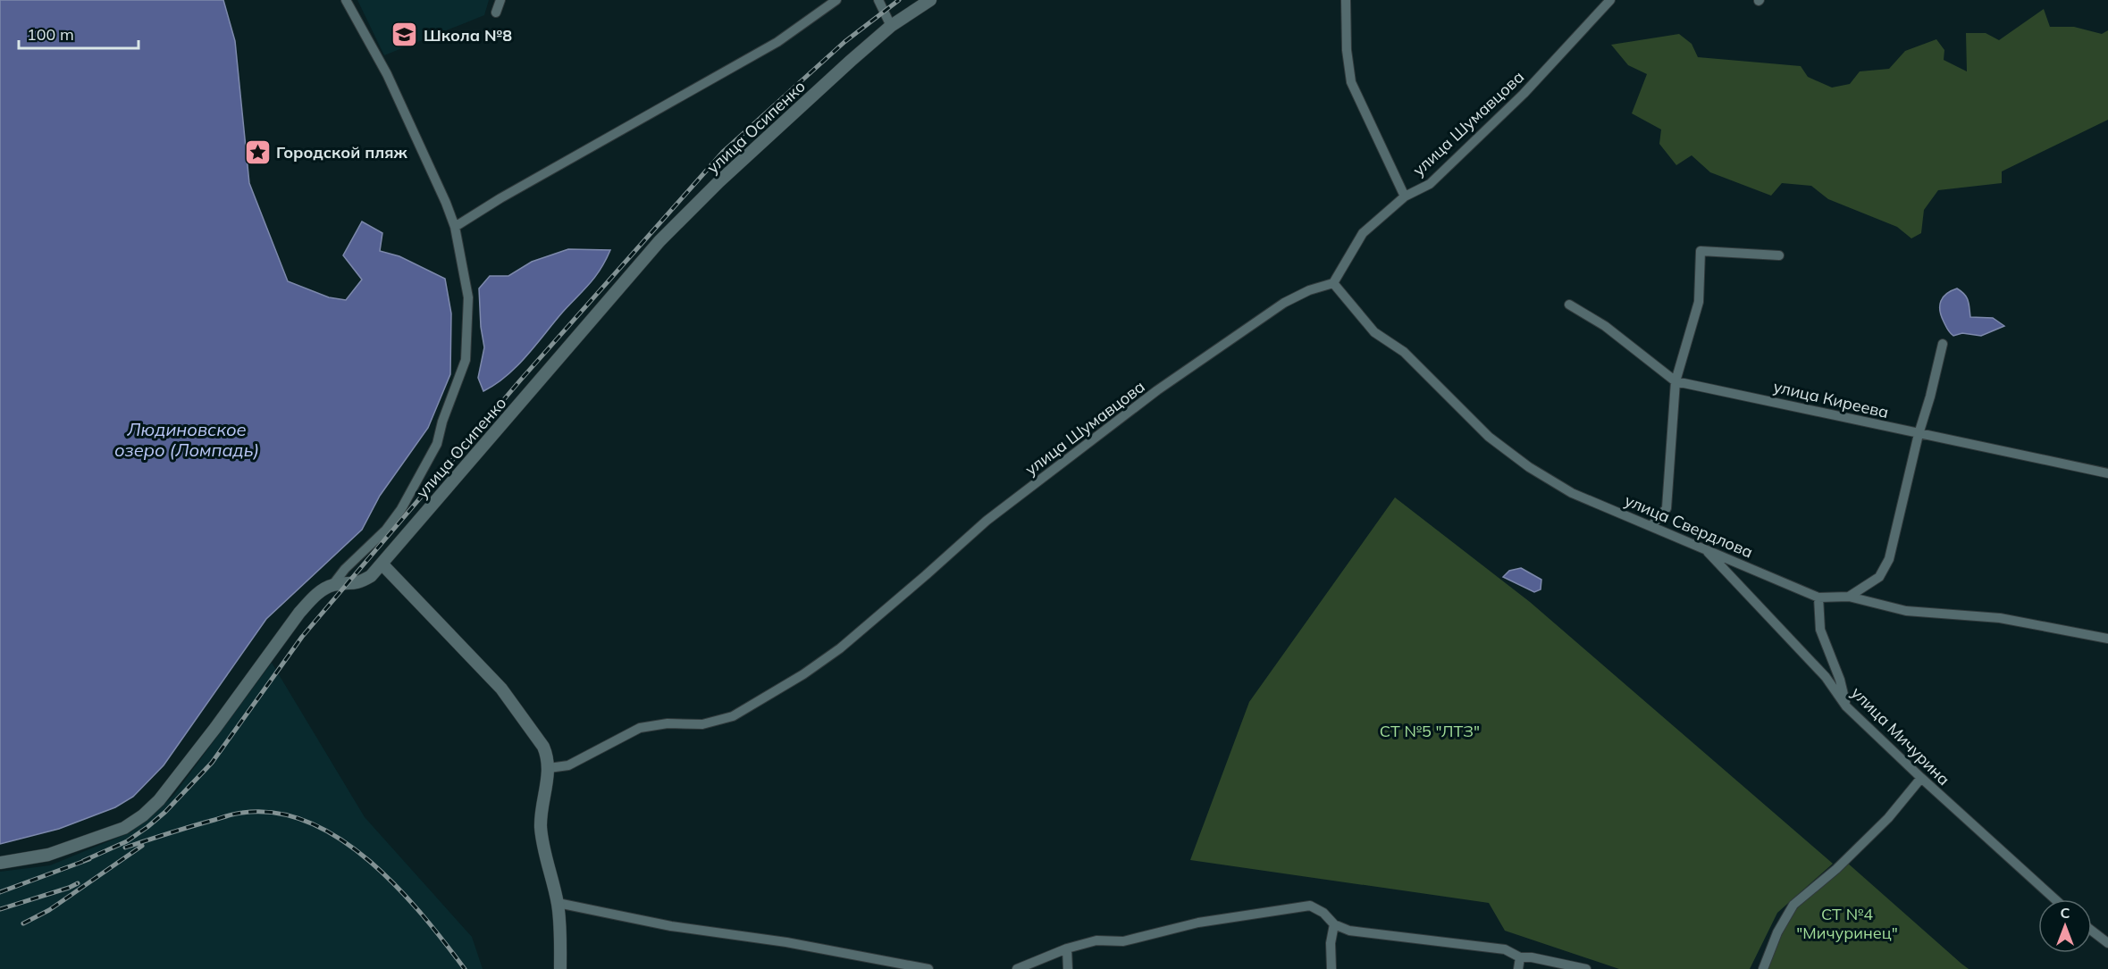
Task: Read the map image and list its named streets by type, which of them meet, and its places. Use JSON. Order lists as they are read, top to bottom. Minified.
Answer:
{"streets":{"street":["улица Шумавцова","улица Осипенко","улица Киреева","улица Свердлова","улица Мичурина"]},"crossings":[["улица Шумавцова","улица Свердлова"],["улица Свердлова","улица Мичурина"]],"water":["Людиновское озеро (Ломпадь)"],"parks":["СТ №5 \"ЛТЗ\"","СТ №4 \"Мичуринец\""],"places":{"school or university":["Школа №8"],"place":["Городской пляж"]},"scale_bar":"100 m","north":"top"}
